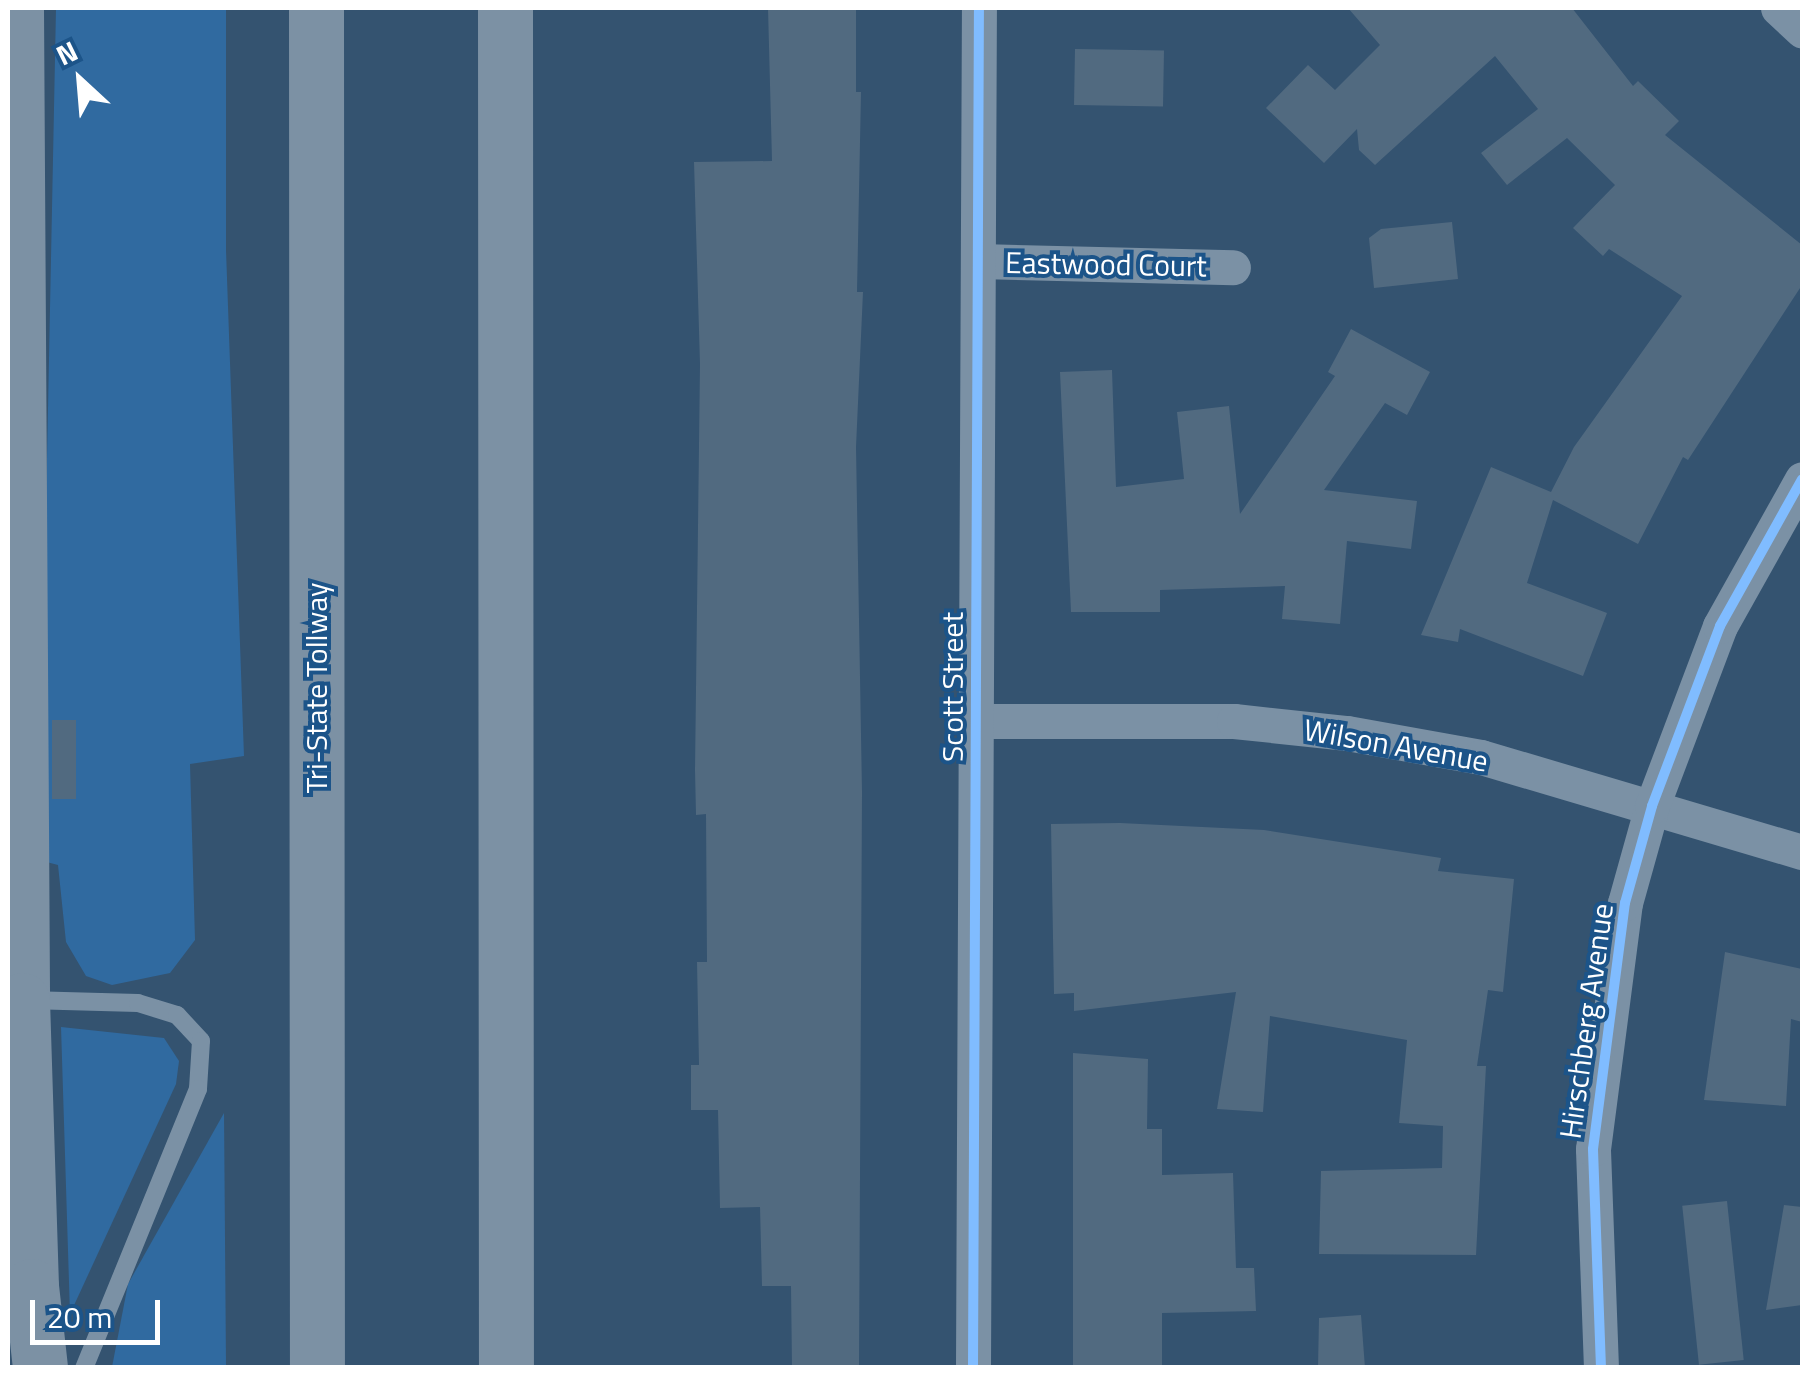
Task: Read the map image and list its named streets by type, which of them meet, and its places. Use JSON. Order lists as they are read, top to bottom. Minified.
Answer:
{"streets":{"highway":["Tri-State Tollway"],"street":["Eastwood Court","Scott Street","Wilson Avenue","Hirschberg Avenue"]},"crossings":[["Eastwood Court","Scott Street"],["Scott Street","Wilson Avenue"],["Wilson Avenue","Hirschberg Avenue"]],"scale_bar":"20 m","north":"top left"}
